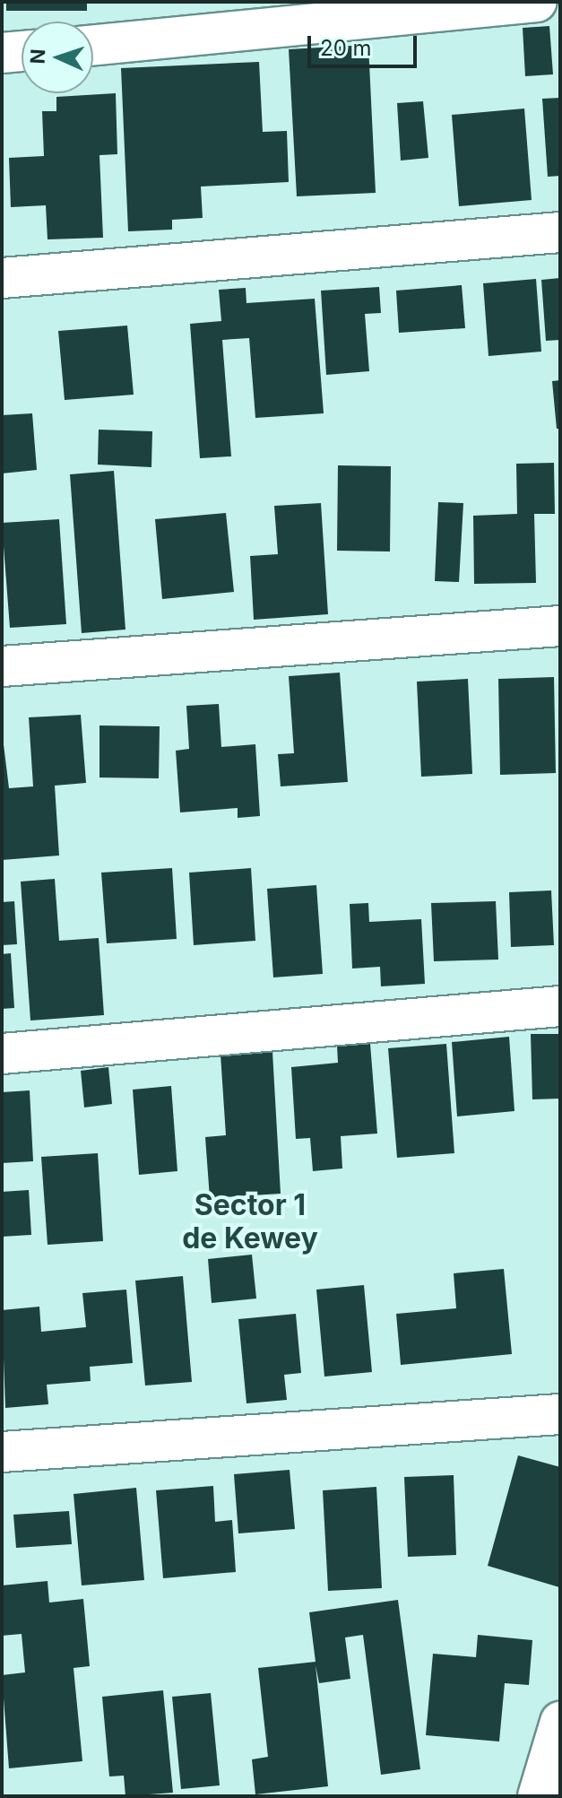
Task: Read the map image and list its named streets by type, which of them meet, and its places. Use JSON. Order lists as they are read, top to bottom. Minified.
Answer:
{"districts":["Sector 1 de Kewey"],"scale_bar":"20 m","north":"left"}
